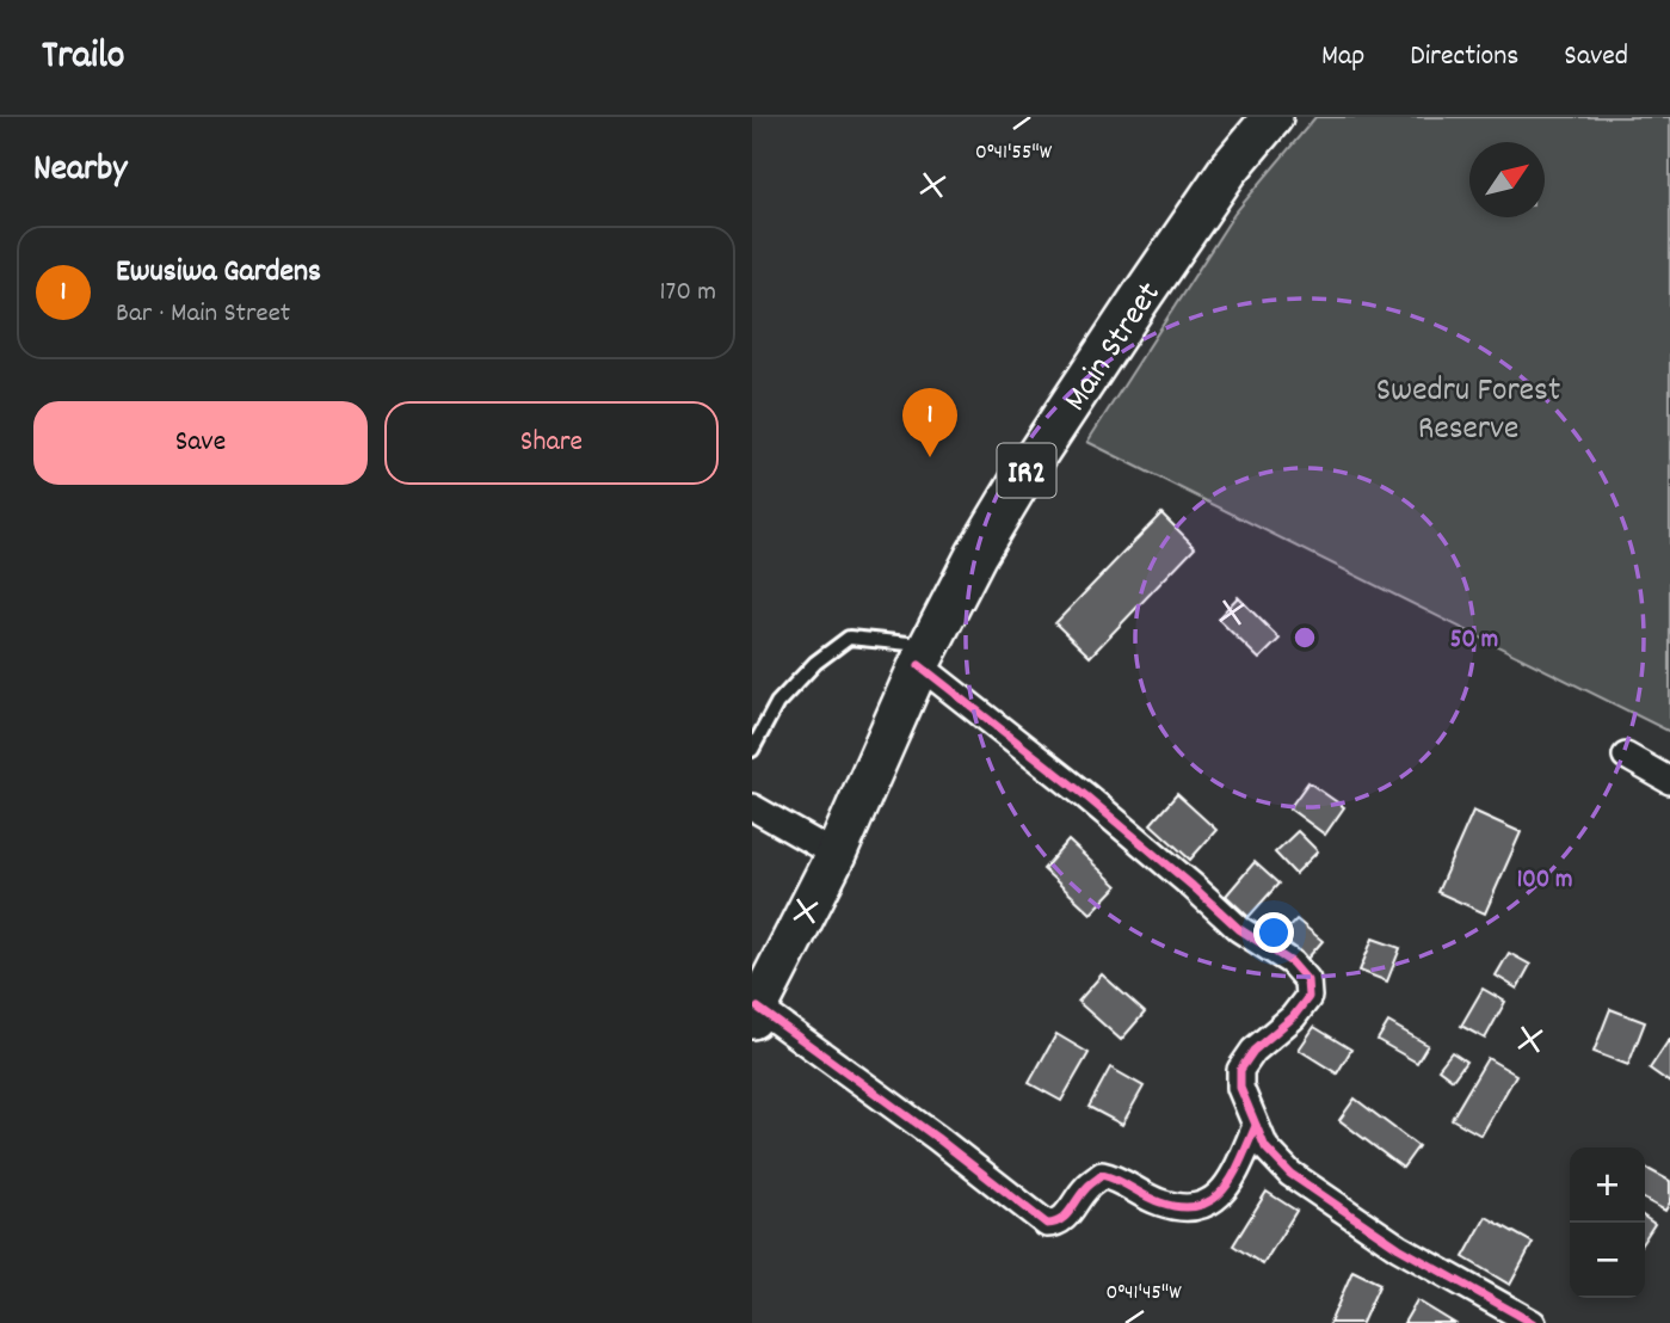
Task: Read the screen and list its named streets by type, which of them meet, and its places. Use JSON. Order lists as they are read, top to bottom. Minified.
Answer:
{"streets":{"main road":["Main Street","IR2"]},"crossings":[["Main Street","IR2"]],"parks":["Swedru Forest Reserve"],"north":"top right","page":{"header":"Trailo","nav":["Map","Directions","Saved"],"heading":"Nearby","list":[{"mark":"1","name":"Ewusiwa Gardens","note":"Bar · Main Street","value":"170 m"}],"buttons":["Save","Share"],"pins":"1","map_buttons":["+","−"]},"coordinates":["0°41'55\"W","0°41'45\"W"],"rings":["50 m","100 m"]}
